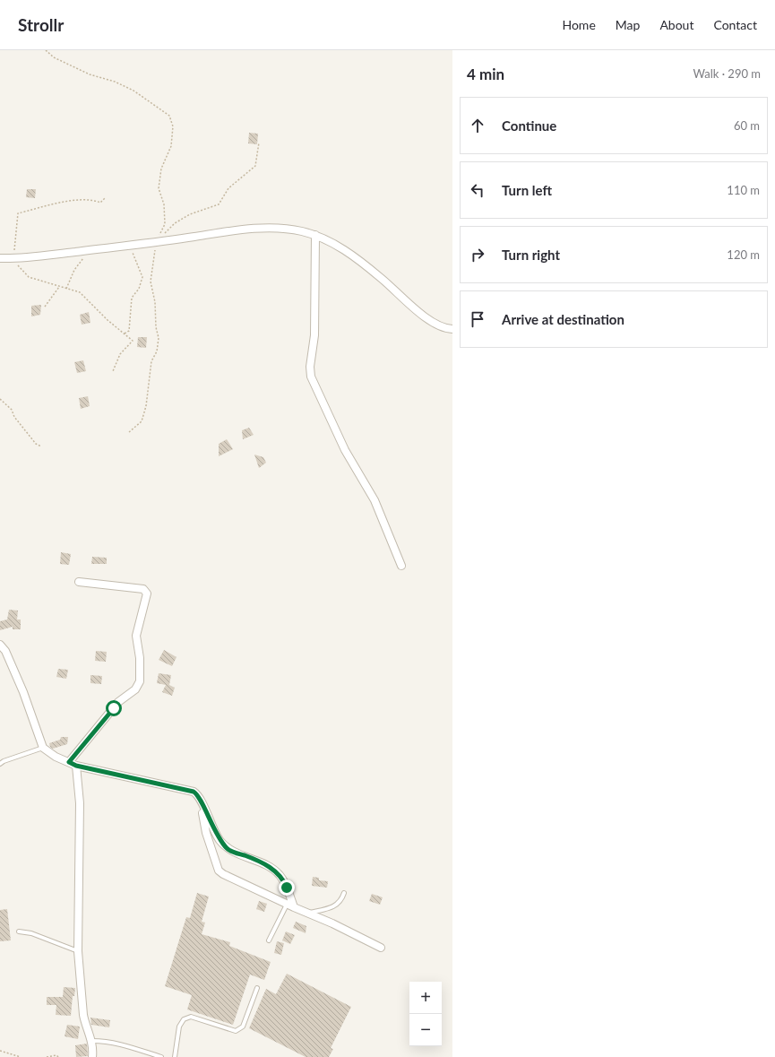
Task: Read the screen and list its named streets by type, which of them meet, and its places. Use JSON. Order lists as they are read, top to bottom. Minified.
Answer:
{"page":{"header":"Strollr","nav":["Home","Map","About","Contact"],"heading":["4 min","Walk · 290 m"],"list":[["Continue","60 m"],["Turn left","110 m"],["Turn right","120 m"],"Arrive at destination"],"map_buttons":["+","−"]}}
